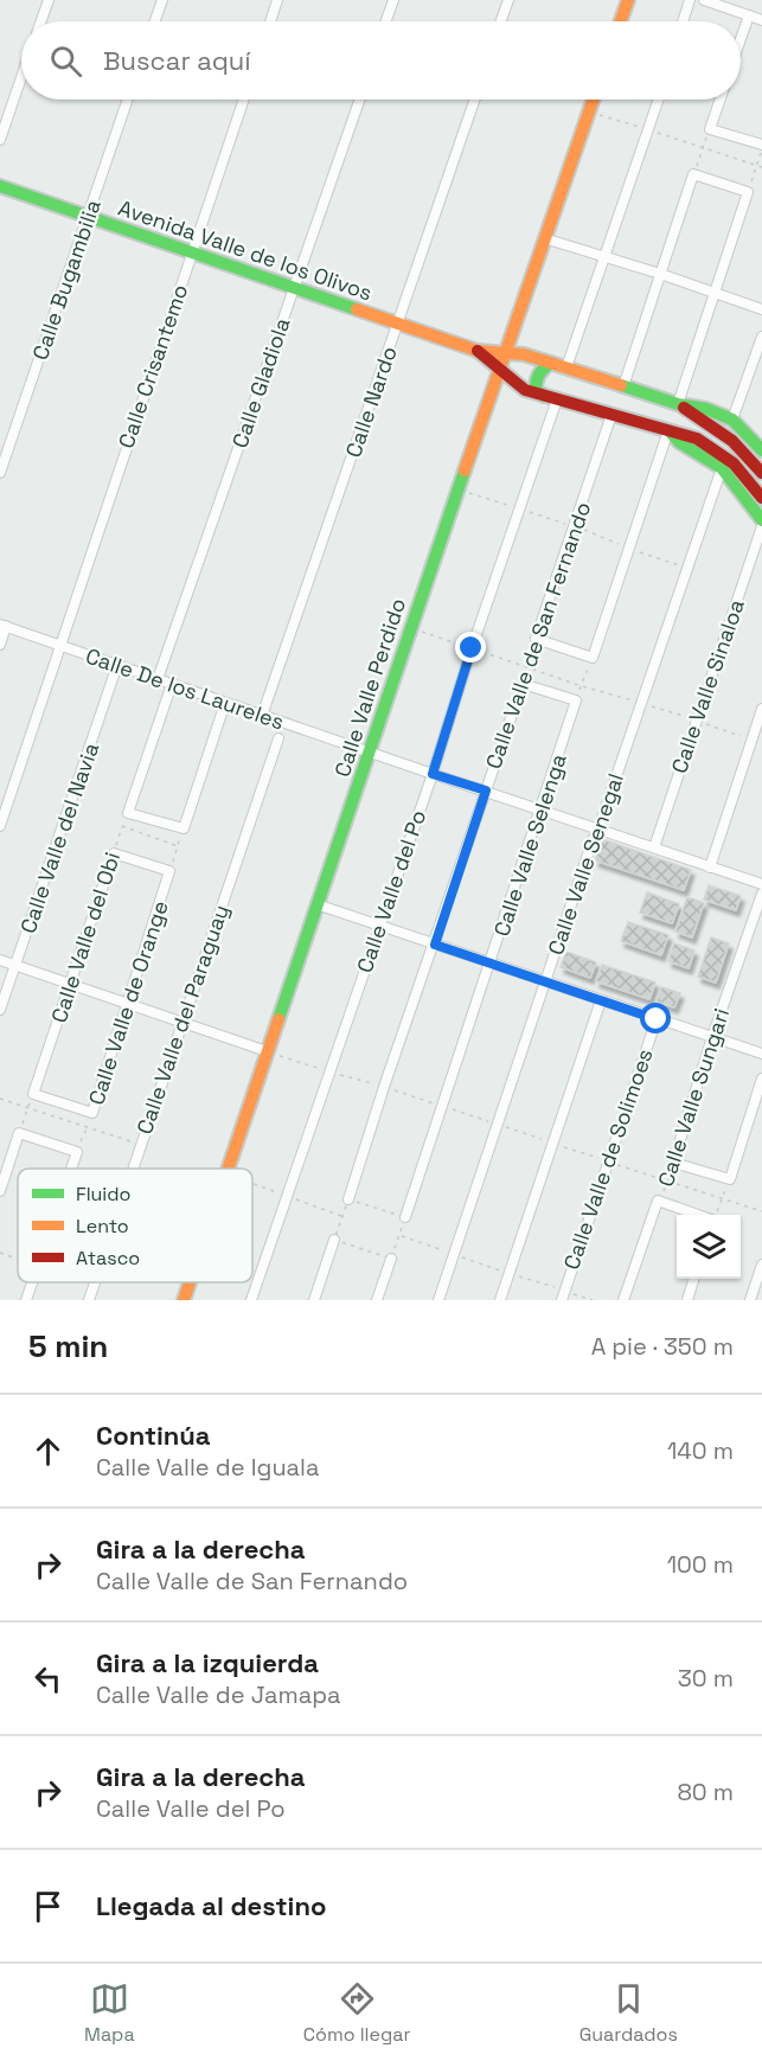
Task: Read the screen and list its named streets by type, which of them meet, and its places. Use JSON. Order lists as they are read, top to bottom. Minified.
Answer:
{"streets":{"main road":["Avenida Valle de los Olivos","Calle Valle Perdido"],"street":["Calle Bugambilia","Calle Crisantemo","Calle Gladiola","Calle Nardo","Calle Valle de San Fernando","Calle Valle Sinaloa","Calle De los Laureles","Calle Valle del Navia","Calle Valle Selenga","Calle Valle Senegal","Calle Valle del Po","Calle Valle del Obi","Calle Valle de Orange","Calle Valle del Paraguay","Calle Valle Sungari","Calle Valle de Solimoes"]},"crossings":[["Avenida Valle de los Olivos","Calle Bugambilia"],["Avenida Valle de los Olivos","Calle Crisantemo"],["Avenida Valle de los Olivos","Calle Gladiola"],["Avenida Valle de los Olivos","Calle Nardo"],["Avenida Valle de los Olivos","Calle Valle de San Fernando"],["Avenida Valle de los Olivos","Calle Valle Perdido"],["Avenida Valle de los Olivos","Calle Valle del Po"],["Calle Crisantemo","Calle De los Laureles"],["Calle Gladiola","Calle De los Laureles"],["Calle Nardo","Calle De los Laureles"],["Calle Valle de San Fernando","Calle De los Laureles"],["Calle Valle Sinaloa","Calle De los Laureles"],["Calle Valle Perdido","Calle De los Laureles"],["Calle De los Laureles","Calle Valle del Navia"],["Calle De los Laureles","Calle Valle Selenga"],["Calle De los Laureles","Calle Valle Senegal"],["Calle De los Laureles","Calle Valle del Po"]],"legend":["Fluido","Lento","Atasco"],"page":{"search":"Buscar aquí","heading":["5 min","A pie · 350 m"],"list":[["Continúa","Calle Valle de Iguala","140 m"],["Gira a la derecha","Calle Valle de San Fernando","100 m"],["Gira a la izquierda","Calle Valle de Jamapa","30 m"],["Gira a la derecha","Calle Valle del Po","80 m"],"Llegada al destino"],"nav":["Mapa","Cómo llegar","Guardados"]}}
